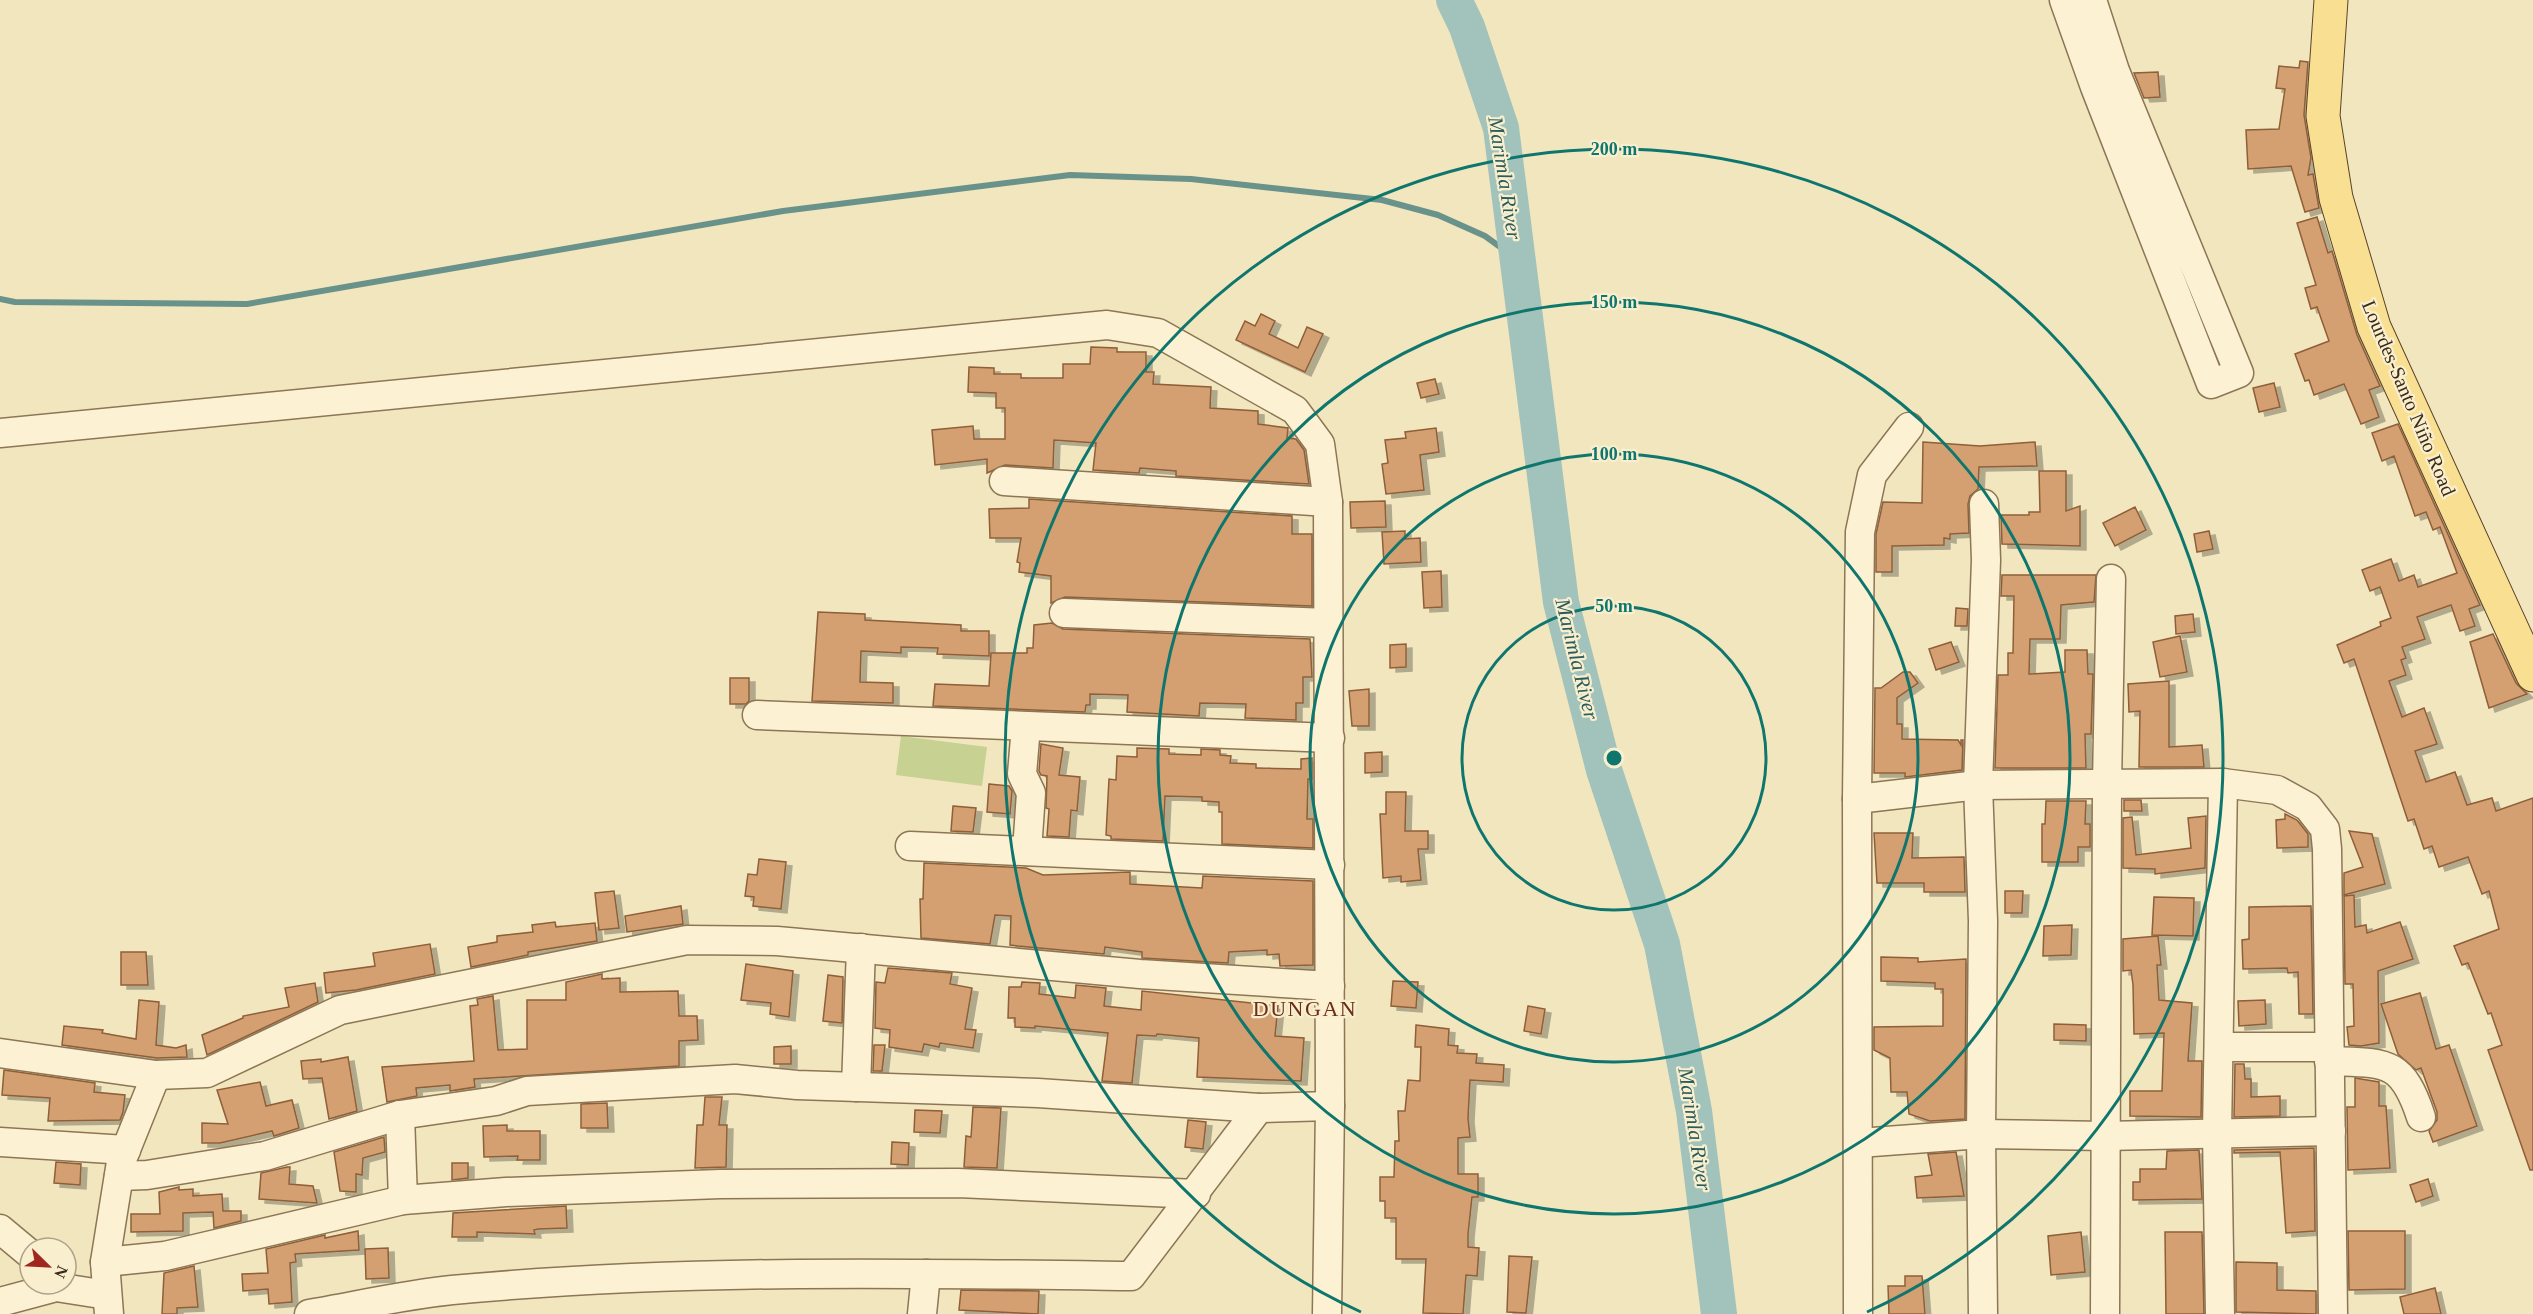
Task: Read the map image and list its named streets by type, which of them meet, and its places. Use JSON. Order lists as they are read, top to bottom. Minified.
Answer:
{"streets":{"main road":["Lourdes-Santo Niño Road"]},"districts":["DUNGAN"],"water":["Marimla River"],"north":"bottom right","rings":["200 m","150 m","100 m","50 m"]}
